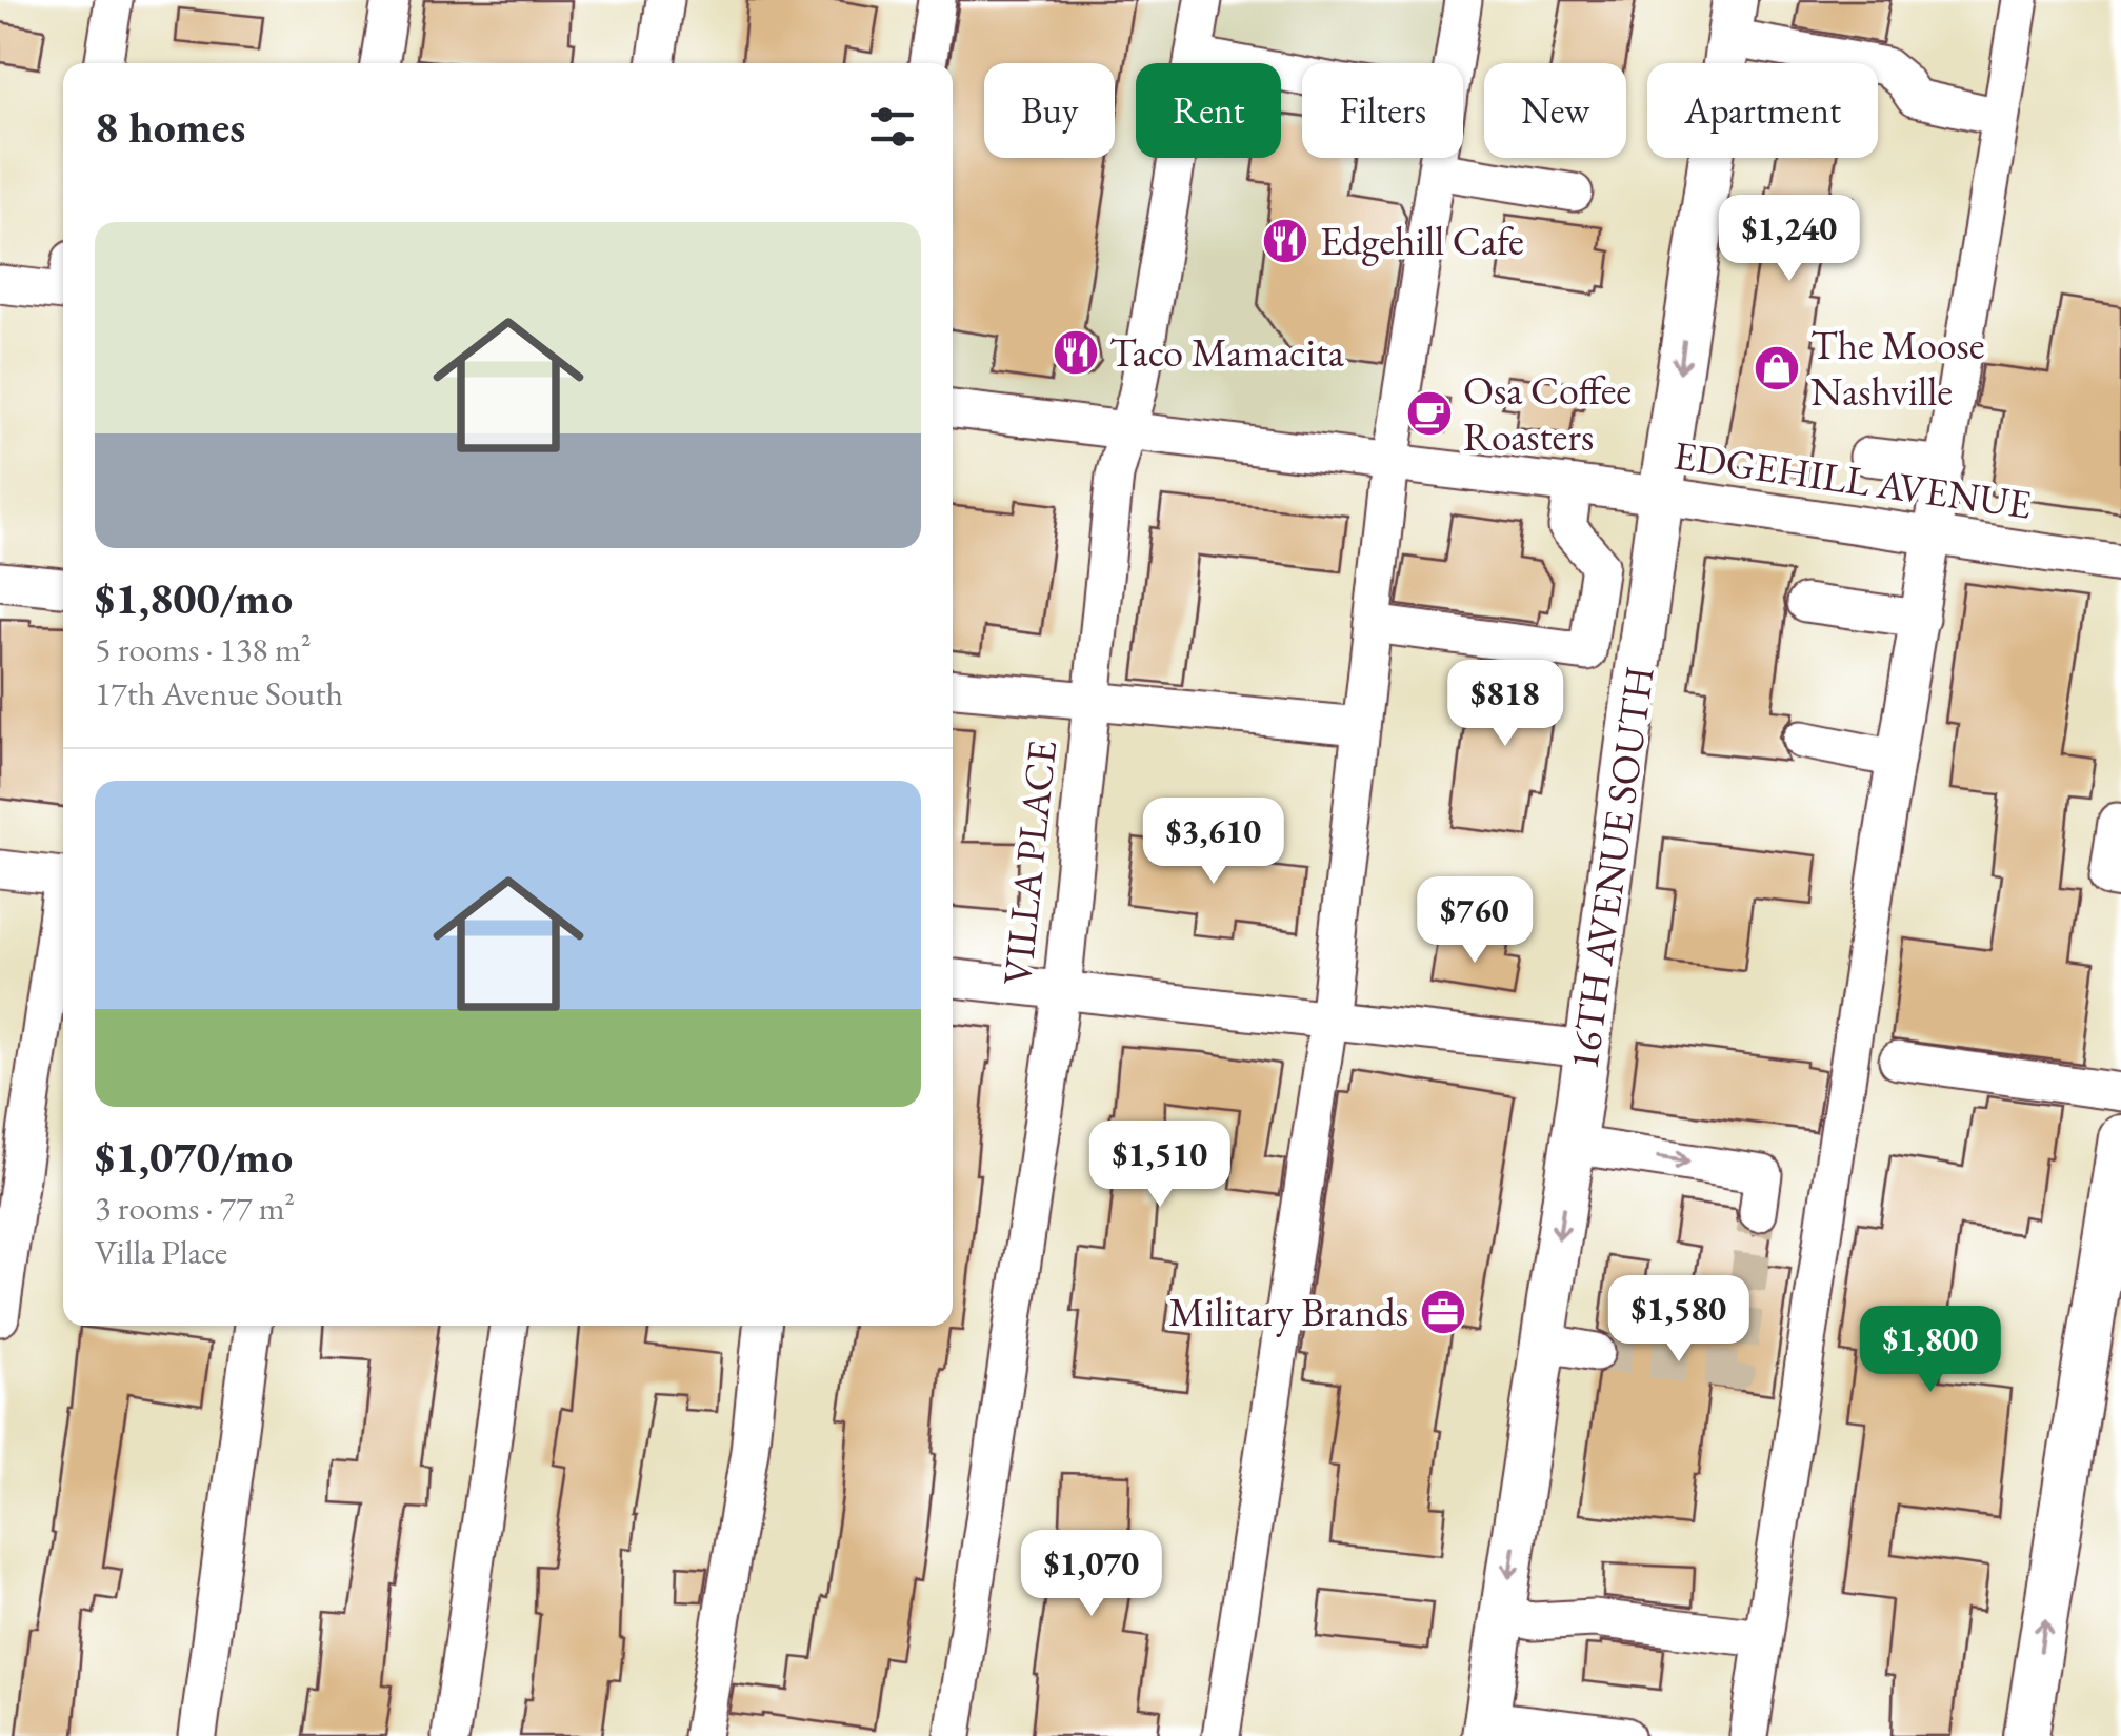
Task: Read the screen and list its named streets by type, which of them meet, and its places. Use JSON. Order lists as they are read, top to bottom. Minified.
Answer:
{"streets":{"main road":["16TH AVENUE SOUTH"],"street":["EDGEHILL AVENUE","VILLA PLACE"]},"crossings":[["EDGEHILL AVENUE","VILLA PLACE"],["EDGEHILL AVENUE","16TH AVENUE SOUTH"]],"one_way":["16TH AVENUE SOUTH"],"places":{"restaurant":["Edgehill Cafe","Taco Mamacita"],"shop":["The Moose Nashville"],"cafe":["Osa Coffee Roasters"],"office":["Military Brands"]},"page":{"chip":["Buy","Rent","Filters","New","Apartment"],"heading":"8 homes","list":[{"name":"$1,800/mo","note":"5 rooms · 138 m² · 17th Avenue South"},{"name":"$1,070/mo","note":"3 rooms · 77 m² · Villa Place"}],"price":["$1,240","$818","$3,610","$760","$1,510","$1,580","$1,800","$1,070"]}}
